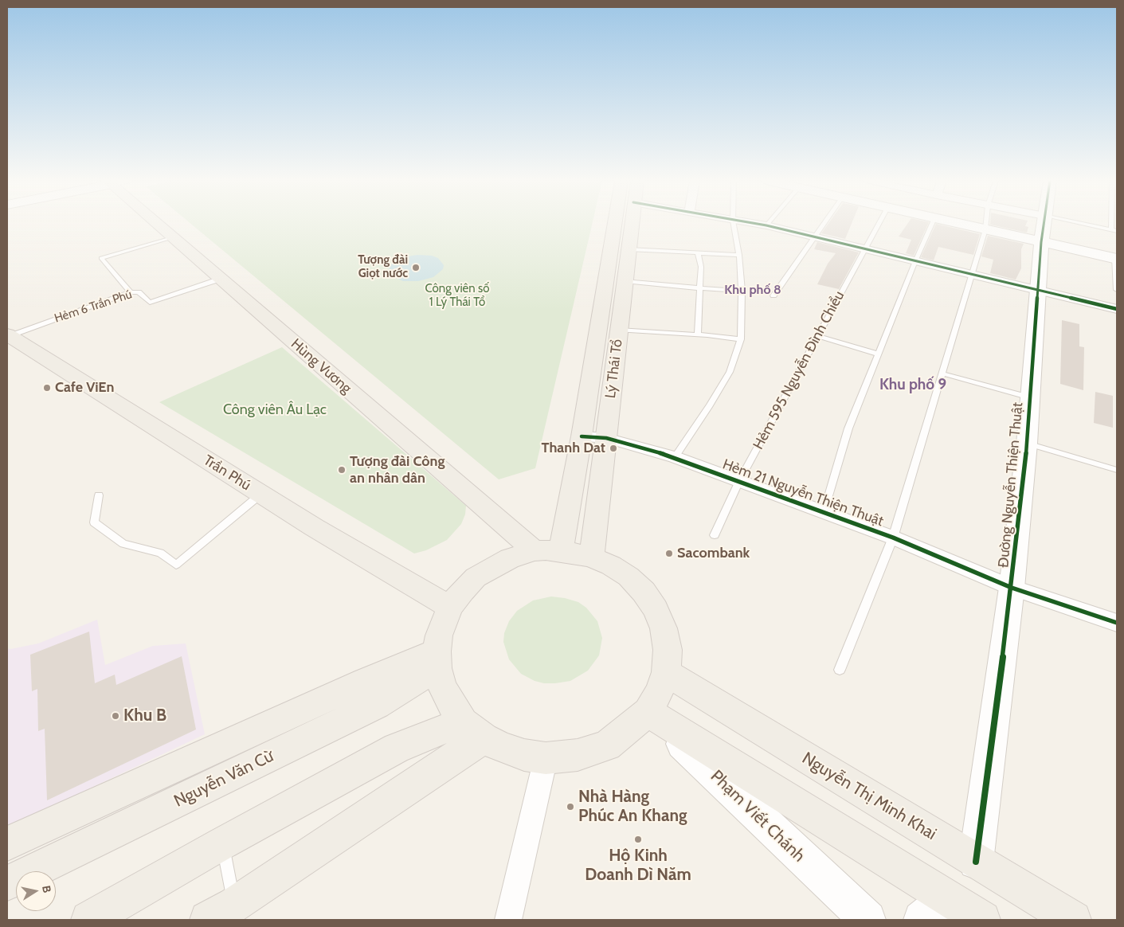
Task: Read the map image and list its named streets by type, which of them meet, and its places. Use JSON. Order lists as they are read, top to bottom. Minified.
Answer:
{"streets":{"main road":["Hùng Vương","Lý Thái Tổ","Trần Phú","Nguyễn Văn Cừ","Nguyễn Thị Minh Khai"],"street":["Đường Nguyễn Thiện Thuật","Hẻm 21 Nguyễn Thiện Thuật","Phạm Viết Chánh"],"lane":["Hẻm 6 Trần Phú","Hẻm 595 Nguyễn Ðình Chiểu"]},"crossings":[["Hẻm 6 Trần Phú","Hùng Vương"],["Hẻm 6 Trần Phú","Trần Phú"],["Lý Thái Tổ","Hẻm 21 Nguyễn Thiện Thuật"],["Hẻm 595 Nguyễn Ðình Chiểu","Hẻm 21 Nguyễn Thiện Thuật"],["Đường Nguyễn Thiện Thuật","Hẻm 21 Nguyễn Thiện Thuật"],["Đường Nguyễn Thiện Thuật","Nguyễn Thị Minh Khai"]],"districts":["Khu phố 8","Khu phố 9"],"parks":["Công viên số 1 Lý Thái Tổ","Công viên Âu Lạc"],"places":["Tượng đài Giọt nước","Cafe ViEn","Thanh Dat","Tượng đài Công an nhân dân","Sacombank","Khu B","Nhà Hàng Phúc An Khang","Hộ Kinh Doanh Dì Năm"],"north":"right"}
